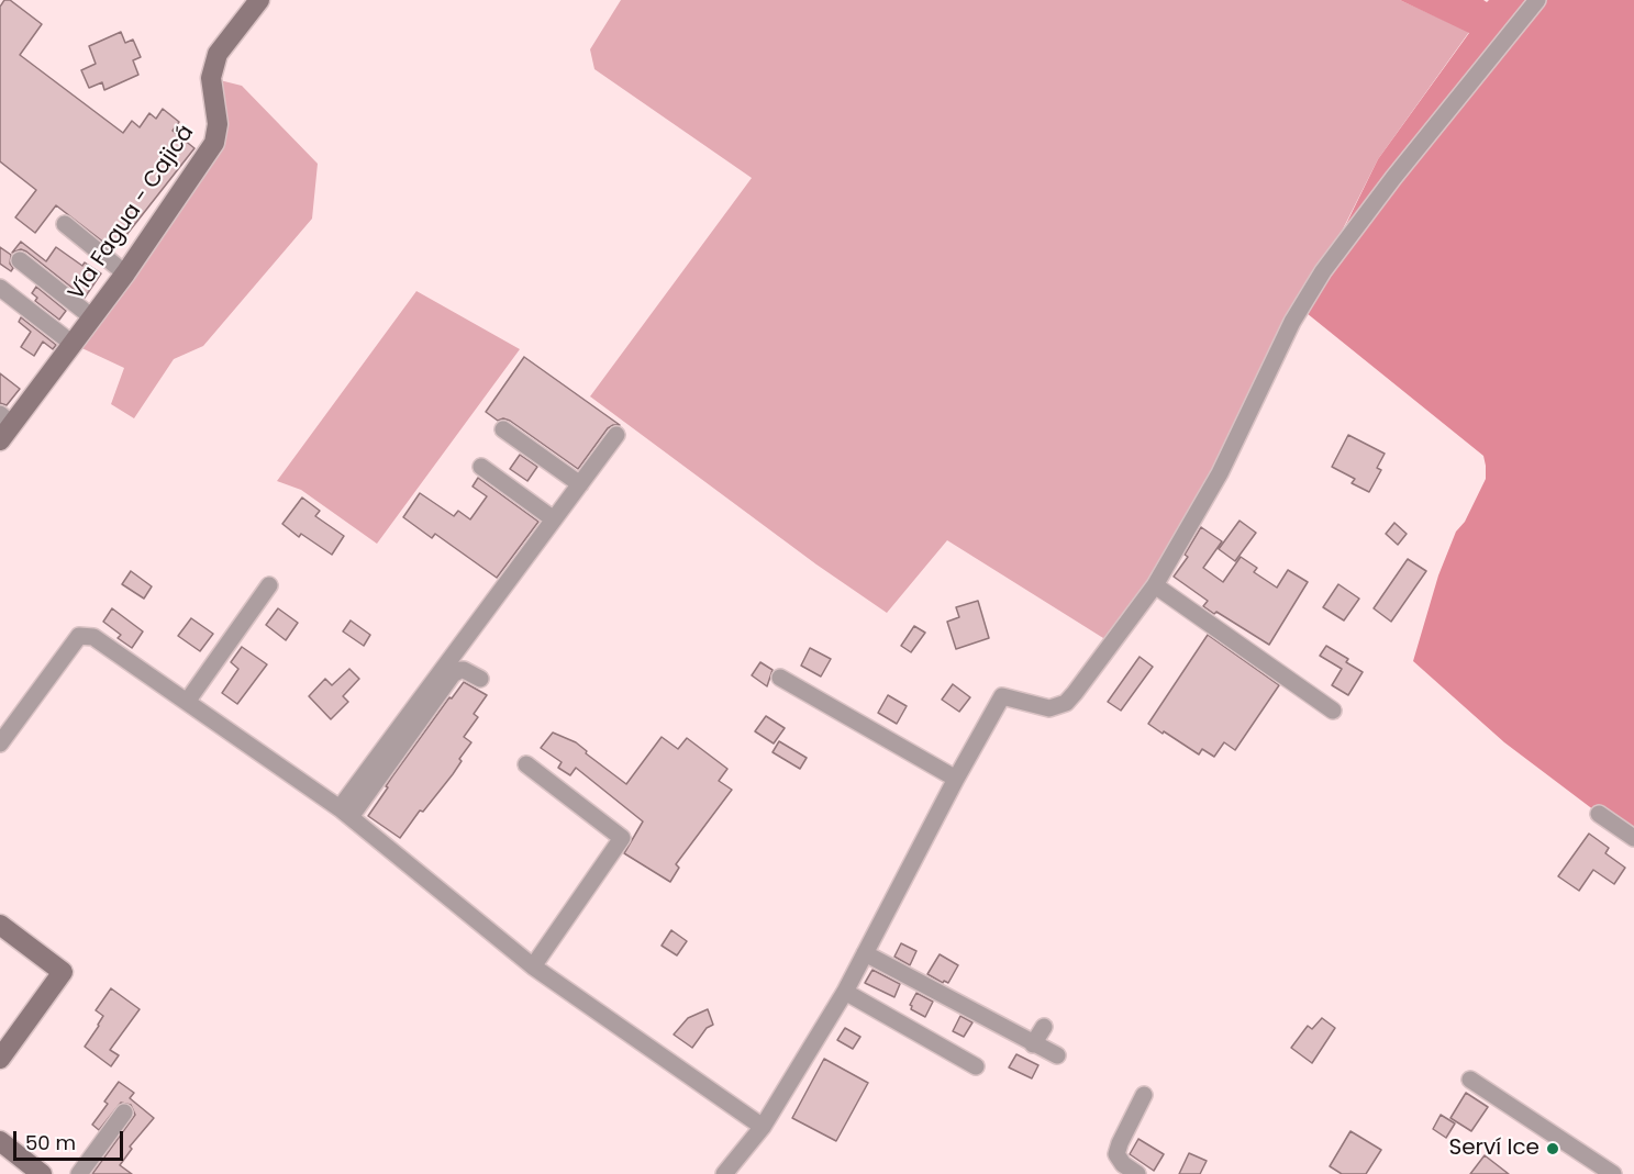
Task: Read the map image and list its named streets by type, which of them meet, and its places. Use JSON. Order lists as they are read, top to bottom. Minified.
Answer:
{"streets":{"street":["Vía Fagua - Cajicá"]},"places":["Serví Ice"],"scale_bar":"50 m"}
